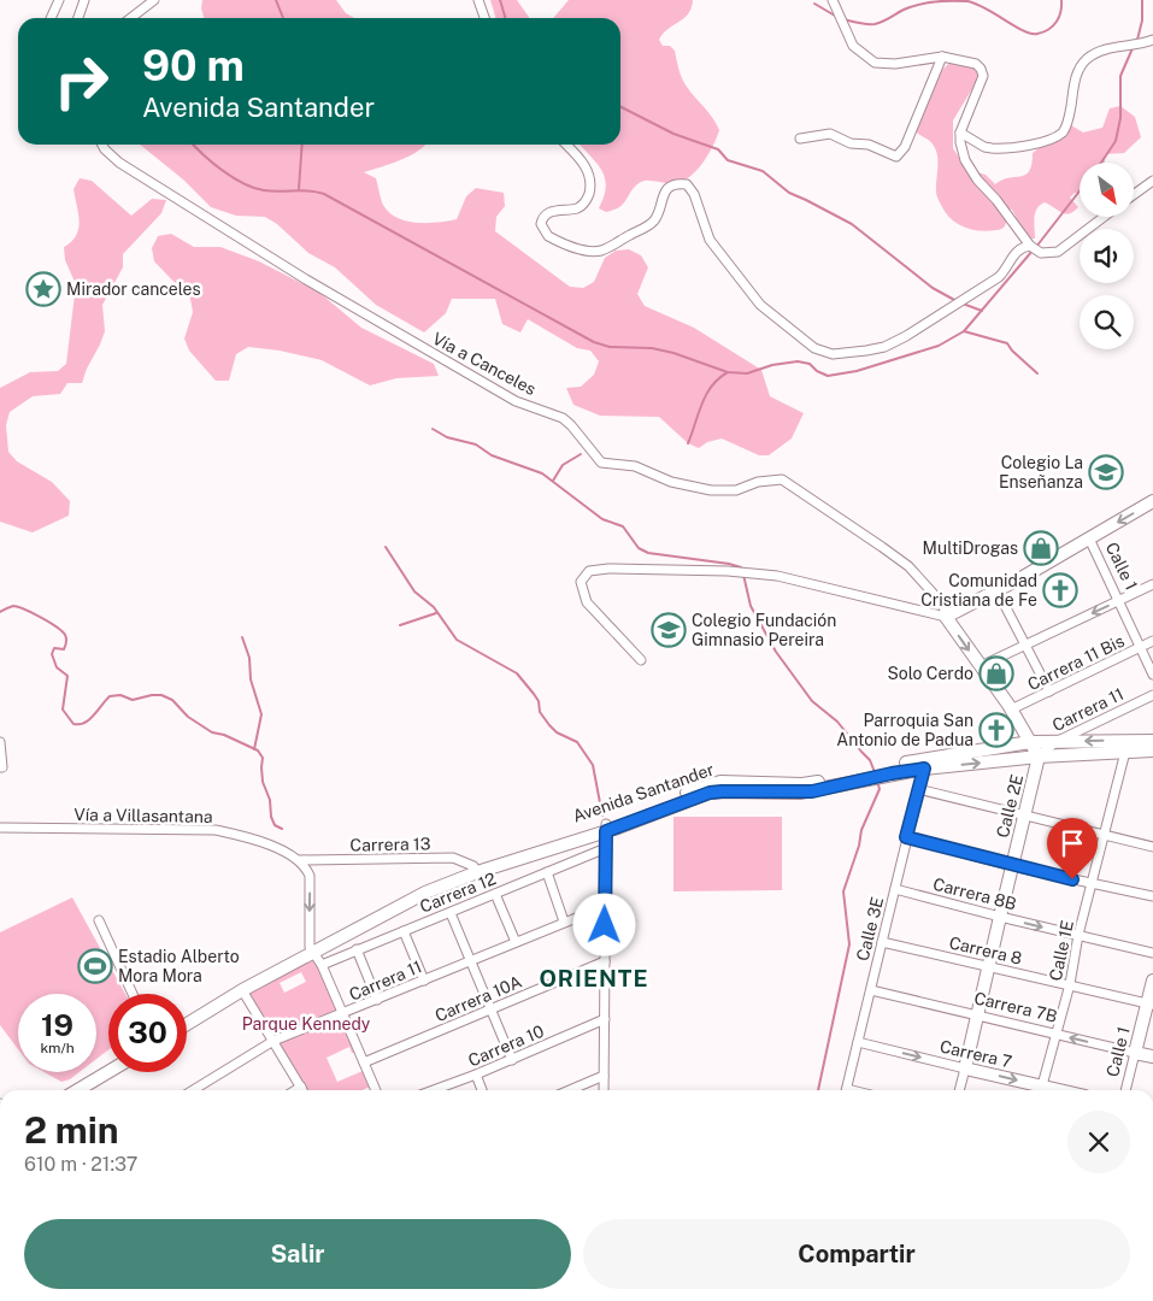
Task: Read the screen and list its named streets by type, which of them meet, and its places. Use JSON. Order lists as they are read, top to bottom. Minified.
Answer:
{"streets":{"street":["Vía a Canceles","Calle 1","Carrera 11 Bis","Carrera 11","Avenida Santander","Calle 2E","Vía a Villasantana","Carrera 13","Carrera 12","Carrera 8B","Calle 3E","Carrera 8","Calle 1E","Carrera 10A","Carrera 7B","Carrera 10","Carrera 7"]},"crossings":[["Vía a Canceles","Calle 2E"],["Calle 1","Carrera 11 Bis"],["Calle 1","Carrera 8"],["Calle 1","Carrera 7B"],["Carrera 11 Bis","Calle 2E"],["Carrera 11","Avenida Santander"],["Carrera 11","Calle 2E"],["Avenida Santander","Calle 2E"],["Avenida Santander","Carrera 13"],["Avenida Santander","Calle 3E"],["Avenida Santander","Calle 1E"],["Calle 2E","Carrera 8B"],["Calle 2E","Carrera 8"],["Calle 2E","Carrera 7B"],["Calle 2E","Carrera 7"],["Vía a Villasantana","Carrera 13"],["Carrera 8B","Calle 3E"],["Carrera 8B","Calle 1E"],["Calle 3E","Carrera 8"],["Calle 3E","Carrera 7B"],["Calle 3E","Carrera 7"],["Carrera 8","Calle 1E"],["Calle 1E","Carrera 7B"],["Calle 1E","Carrera 7"]],"one_way":["Carrera 7"],"districts":["ORIENTE"],"parks":["Parque Kennedy"],"places":{"place":["Mirador canceles"],"school or university":["Colegio La Enseñanza","Colegio Fundación Gimnasio Pereira"],"shop":["MultiDrogas","Solo Cerdo"],"church":["Comunidad Cristiana de Fe","Parroquia San Antonio de Padua"],"sports":["Estadio Alberto Mora Mora"]},"north":"bottom right","page":{"turn":["90 m","Avenida Santander"],"speed":"19 km/h","limit":"30","heading":["2 min","610 m · 21:37"],"buttons":["Salir","Compartir"]}}
